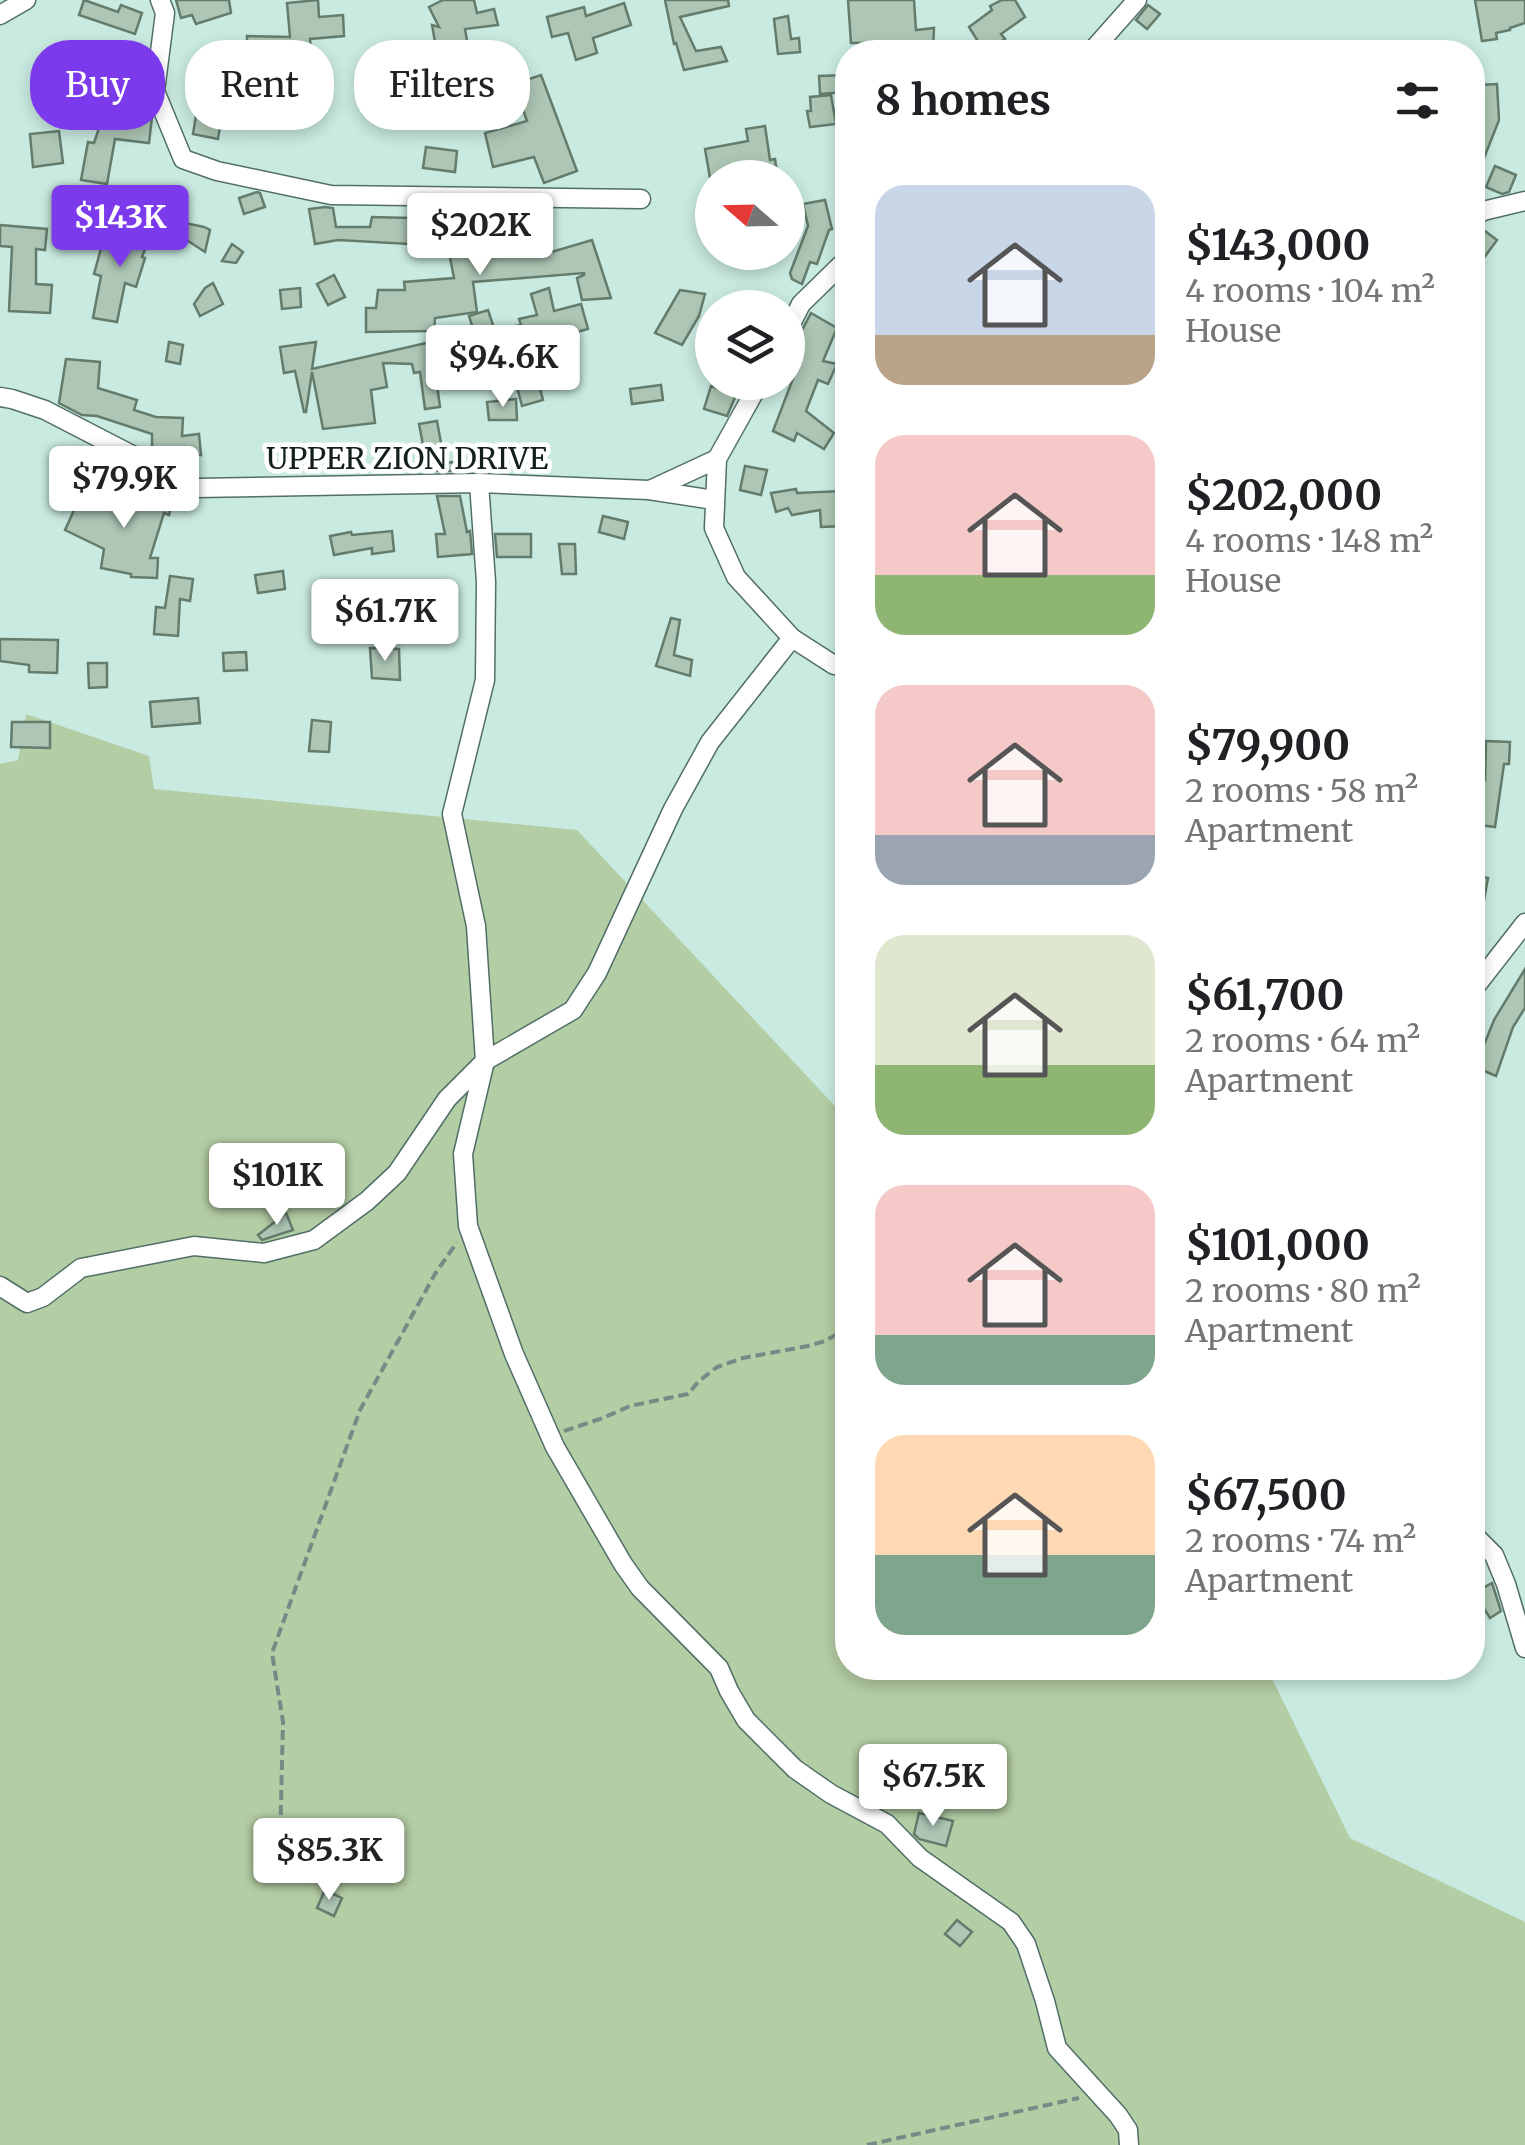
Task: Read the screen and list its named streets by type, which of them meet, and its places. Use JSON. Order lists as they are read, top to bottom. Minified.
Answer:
{"streets":{"street":["UPPER ZION DRIVE"]},"north":"left","page":{"chip":["Buy","Rent","Filters"],"heading":"8 homes","list":[{"name":"$143,000","note":"4 rooms · 104 m² · House"},{"name":"$202,000","note":"4 rooms · 148 m² · House"},{"name":"$79,900","note":"2 rooms · 58 m² · Apartment"},{"name":"$61,700","note":"2 rooms · 64 m² · Apartment"},{"name":"$101,000","note":"2 rooms · 80 m² · Apartment"},{"name":"$67,500","note":"2 rooms · 74 m² · Apartment"}],"price":["$143K","$202K","$94.6K","$79.9K","$61.7K","$101K","$67.5K","$85.3K"]}}
